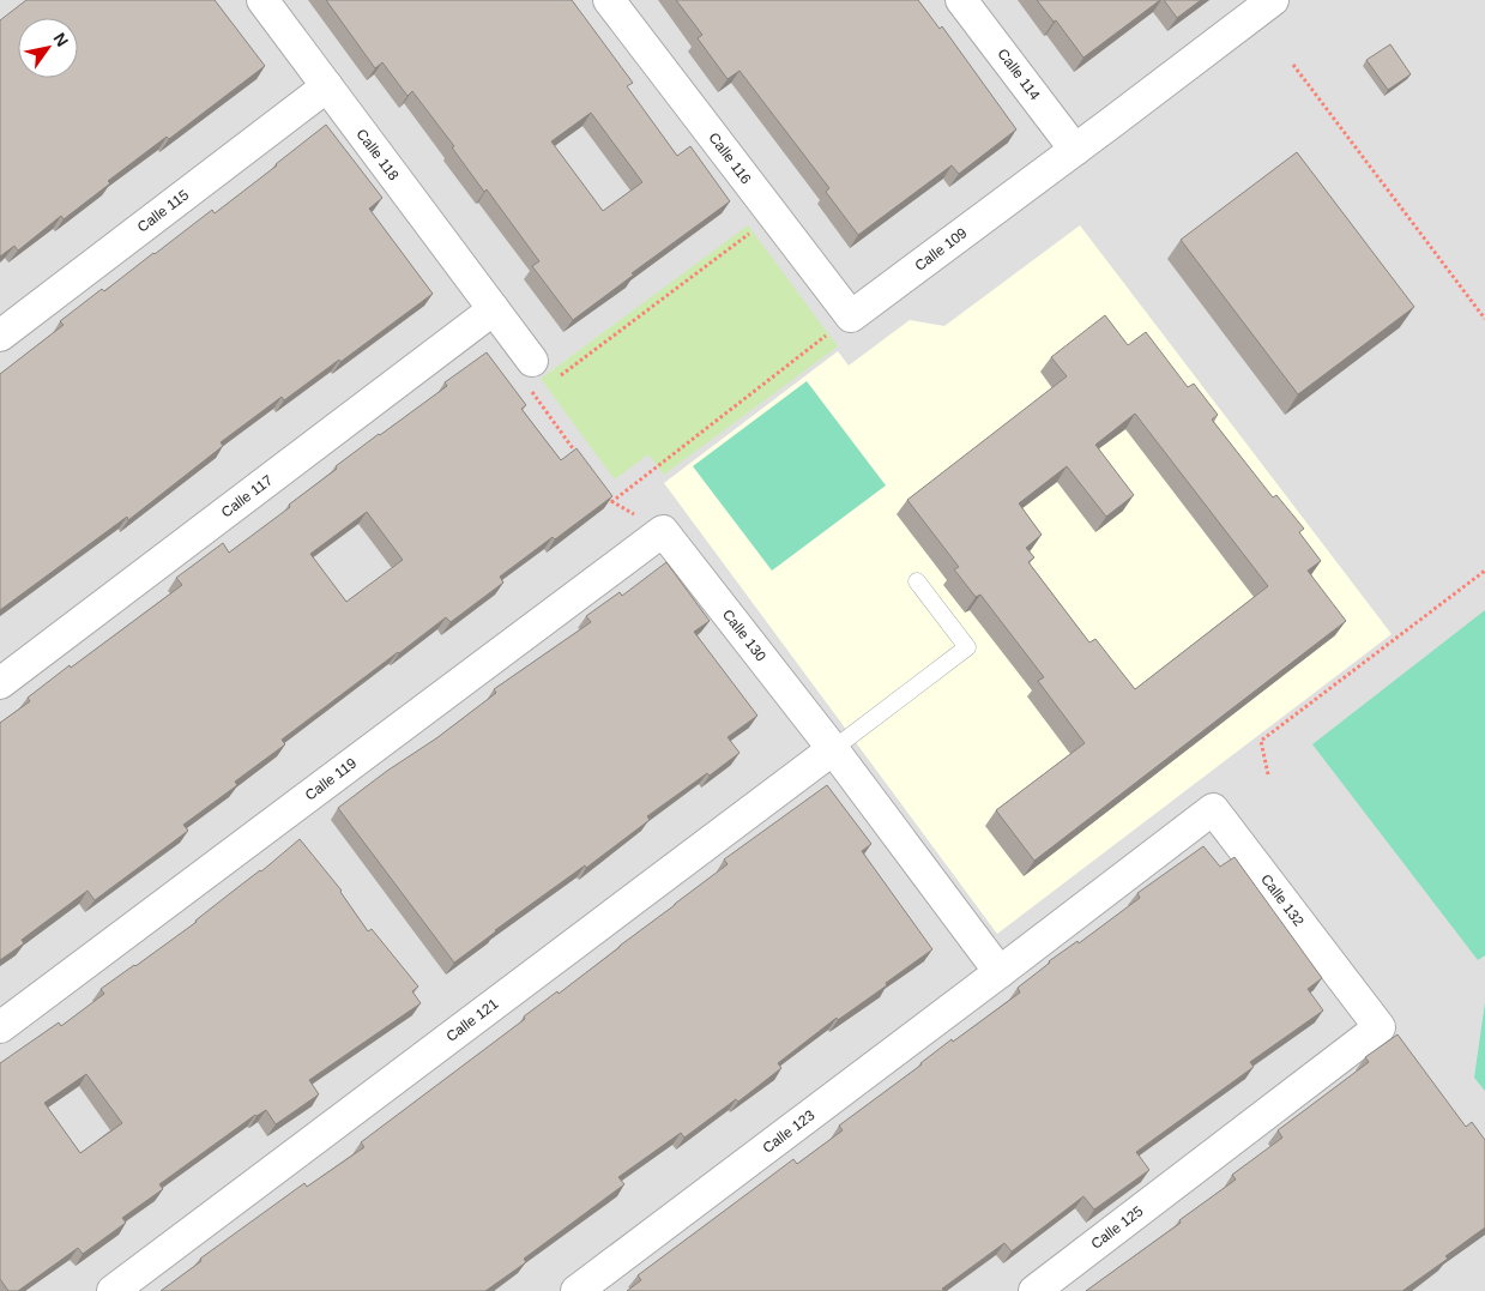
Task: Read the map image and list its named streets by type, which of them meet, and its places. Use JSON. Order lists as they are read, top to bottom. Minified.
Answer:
{"streets":{"street":["Calle 114","Calle 118","Calle 116","Calle 115","Calle 109","Calle 117","Calle 130","Calle 119","Calle 132","Calle 121","Calle 123","Calle 125"]},"crossings":[["Calle 114","Calle 109"],["Calle 118","Calle 115"],["Calle 118","Calle 117"],["Calle 116","Calle 109"],["Calle 130","Calle 119"],["Calle 130","Calle 132"],["Calle 130","Calle 121"],["Calle 130","Calle 123"],["Calle 132","Calle 123"],["Calle 132","Calle 125"]],"north":"top right"}
